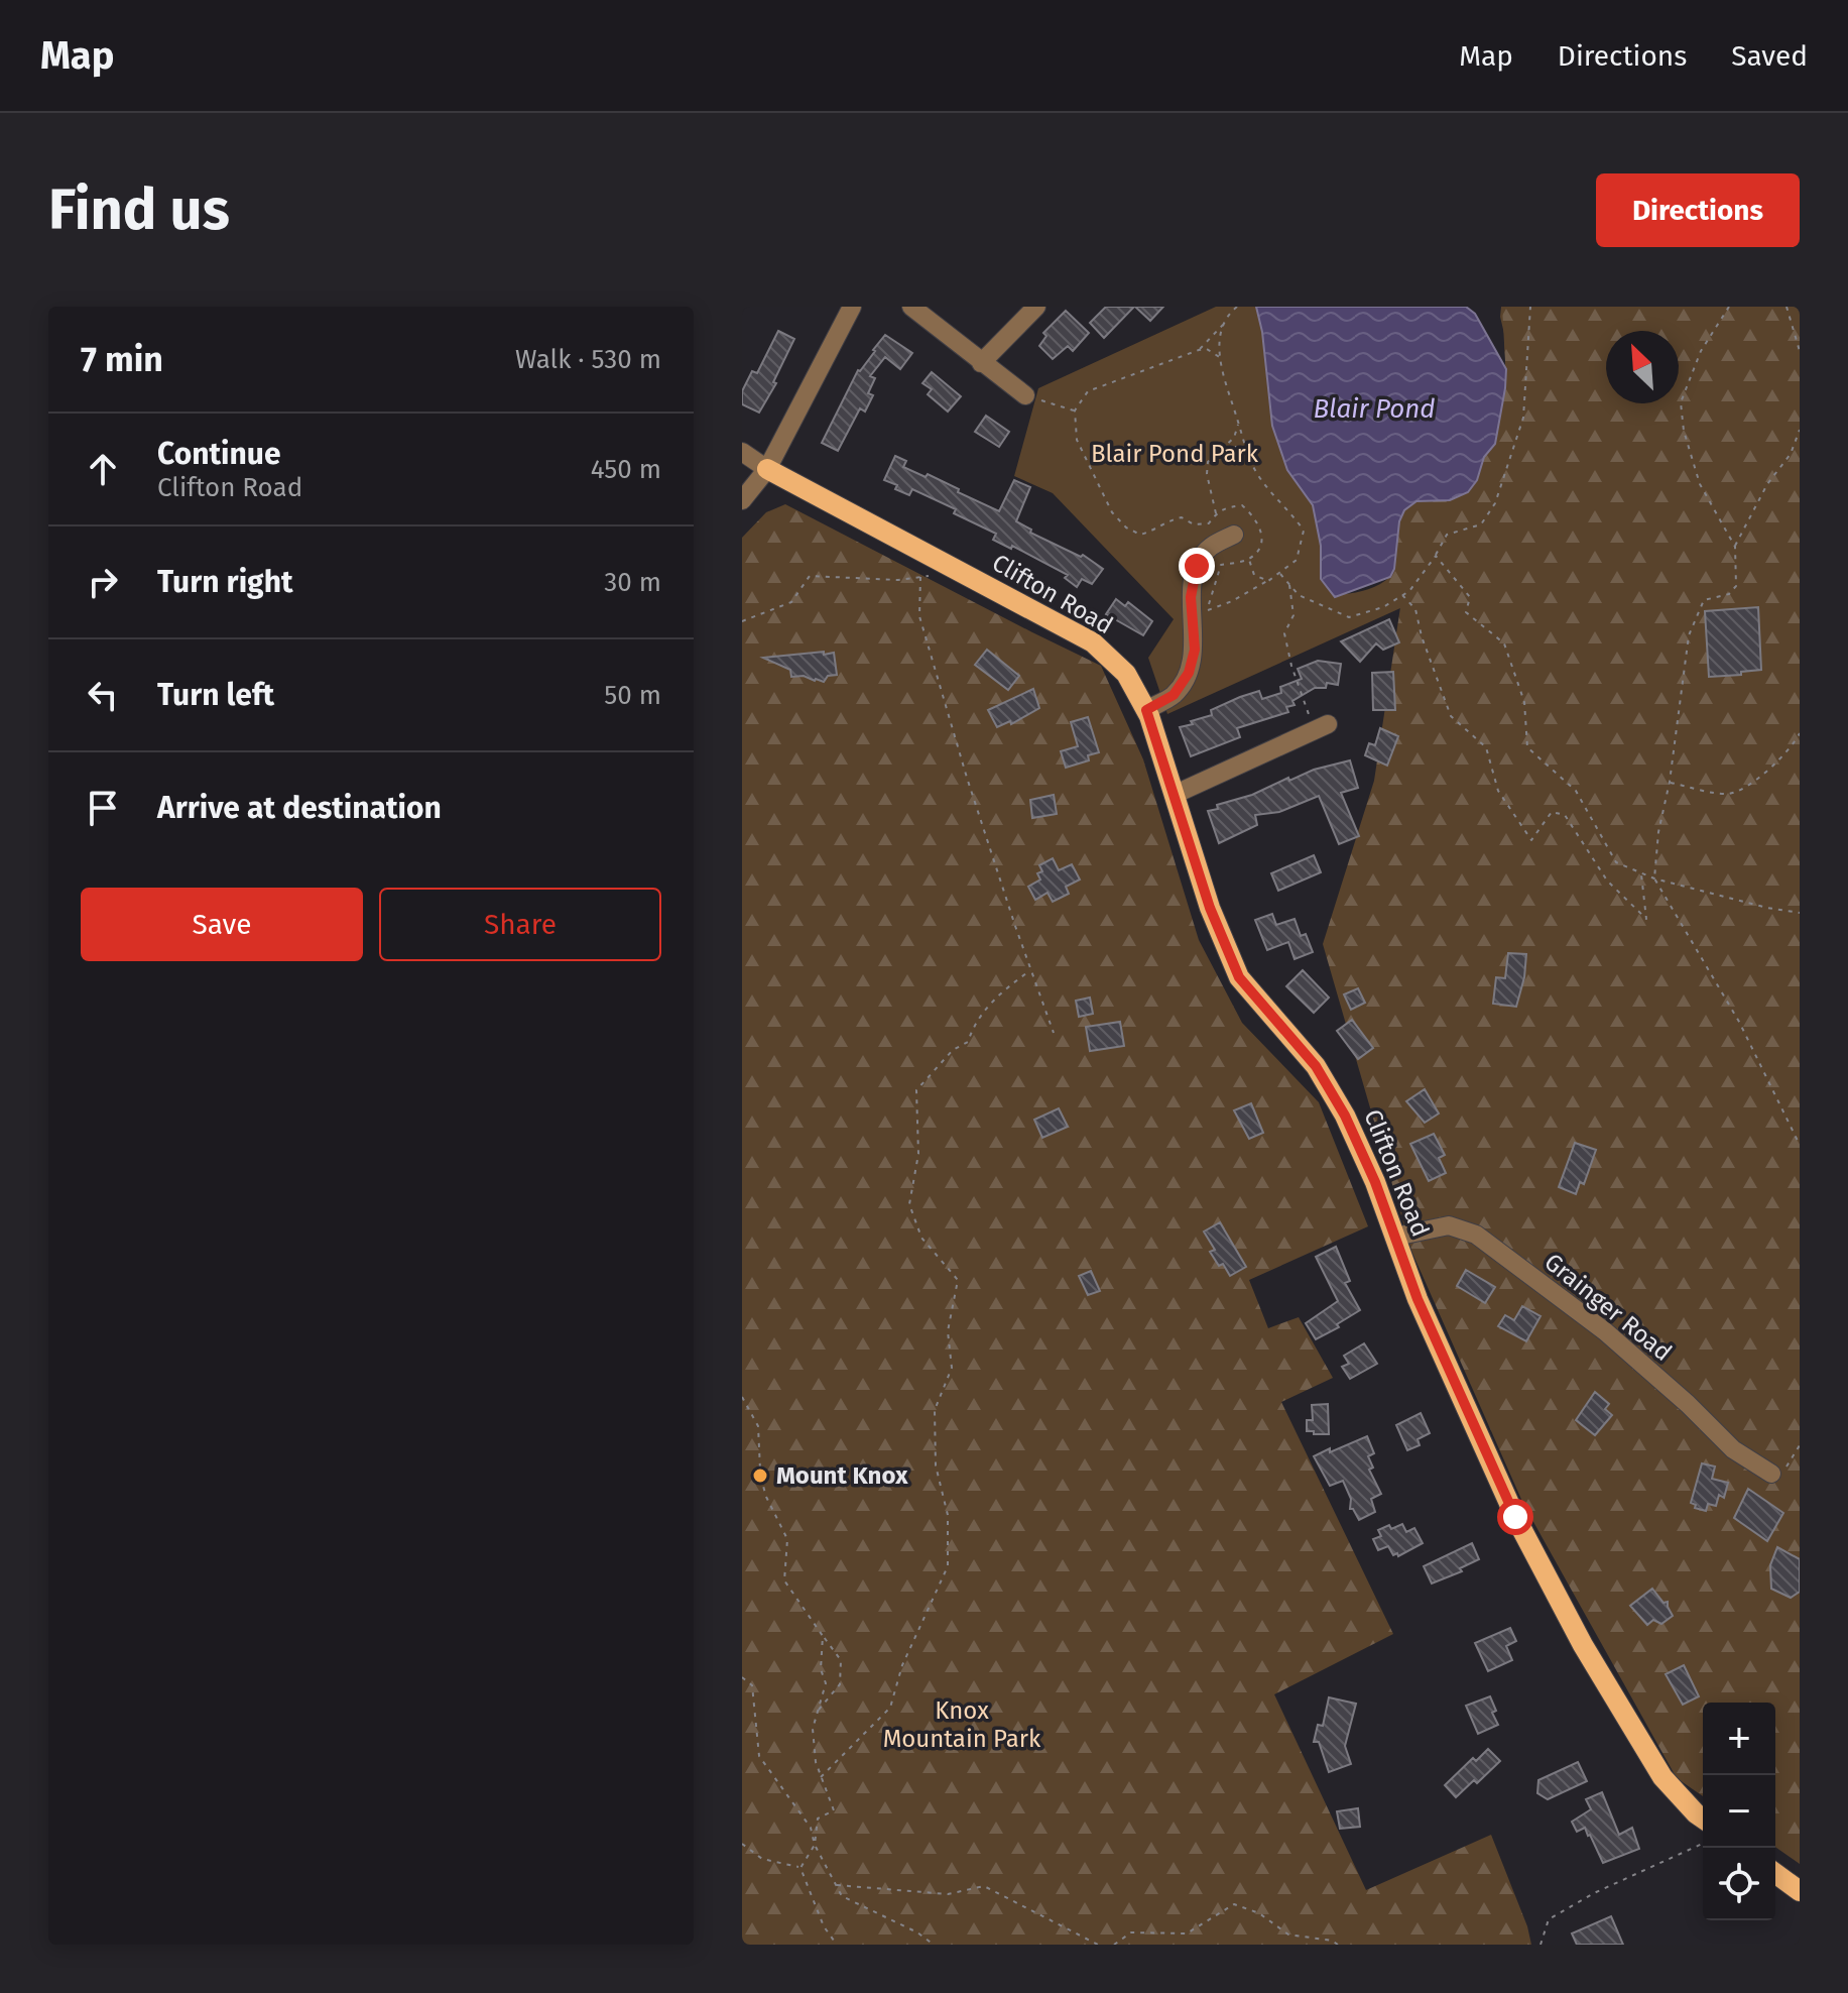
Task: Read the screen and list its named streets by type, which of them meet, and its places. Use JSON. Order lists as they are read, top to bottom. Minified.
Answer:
{"streets":{"main road":["Clifton Road"],"street":["Grainger Road"]},"crossings":[["Clifton Road","Grainger Road"]],"water":["Blair Pond"],"parks":["Blair Pond Park","Knox Mountain Park"],"places":["Mount Knox"],"north":"top left","page":{"header":"Map","nav":["Map","Directions","Saved"],"buttons":["Directions",["Save","Share"]],"title":"Find us","heading":["7 min","Walk · 530 m"],"list":[["Continue","Clifton Road","450 m"],["Turn right","30 m"],["Turn left","50 m"],"Arrive at destination"],"map_buttons":["+","−"]}}
